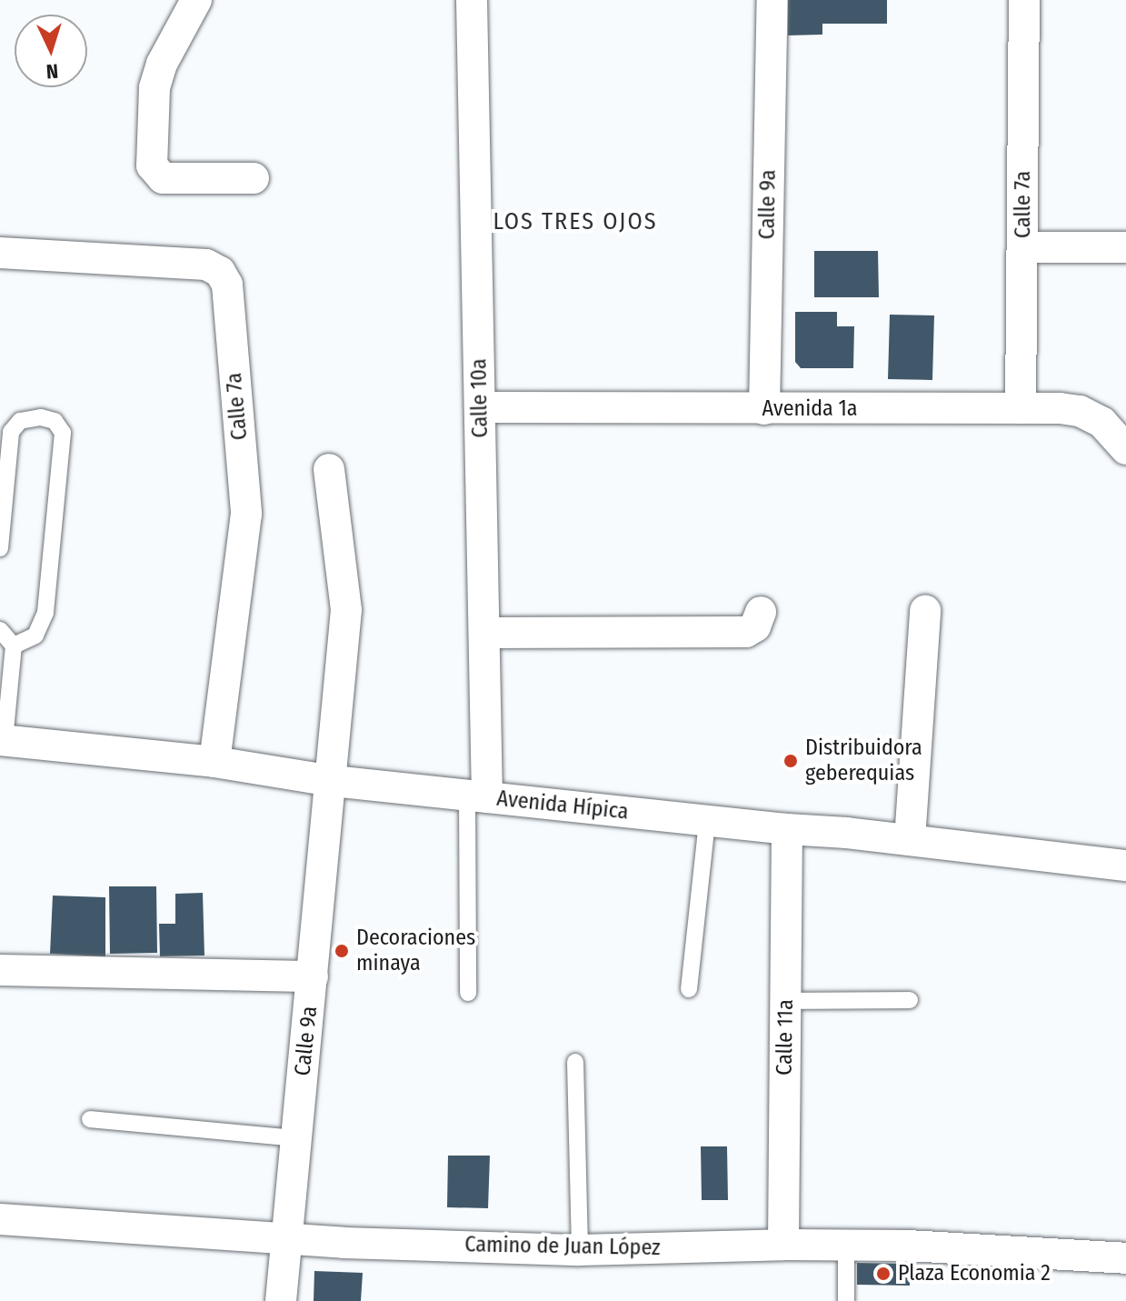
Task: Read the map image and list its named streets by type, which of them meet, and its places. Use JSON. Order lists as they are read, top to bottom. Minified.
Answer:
{"streets":{"street":["Calle 9a","Calle 7a","Calle 10a","Avenida 1a","Avenida Hípica","Calle 11a","Camino de Juan López"]},"crossings":[["Calle 9a","Avenida 1a"],["Calle 9a","Avenida Hípica"],["Calle 9a","Camino de Juan López"],["Calle 7a","Avenida 1a"],["Calle 7a","Avenida Hípica"],["Calle 10a","Avenida 1a"],["Calle 10a","Avenida Hípica"],["Avenida Hípica","Calle 11a"],["Calle 11a","Camino de Juan López"]],"districts":["LOS TRES OJOS"],"places":["Distribuidora geberequias","Decoraciones minaya","Plaza Economia 2"],"north":"bottom"}
